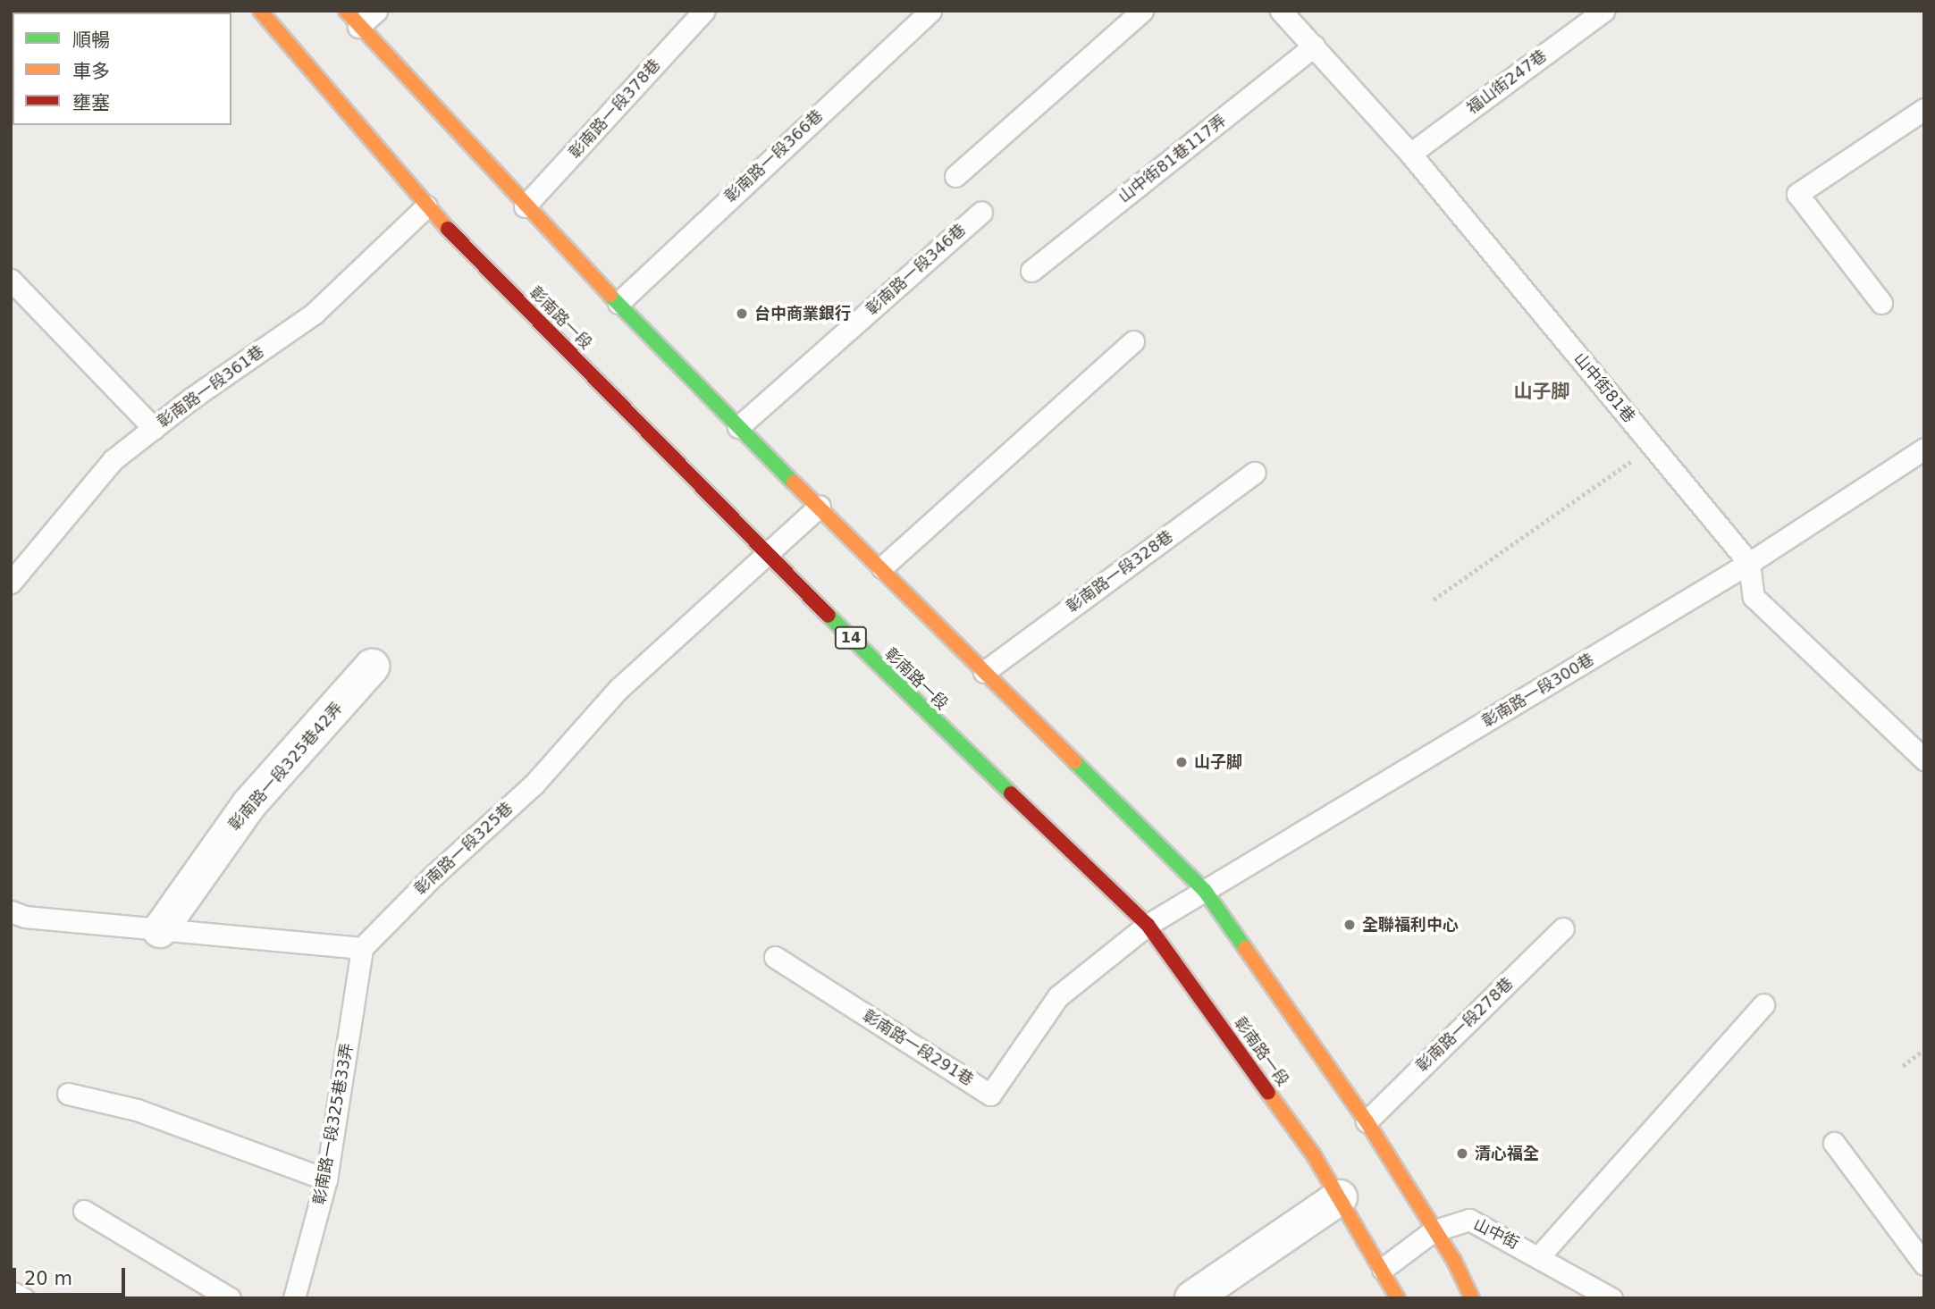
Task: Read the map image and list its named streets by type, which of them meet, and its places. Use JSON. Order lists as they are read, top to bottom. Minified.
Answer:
{"streets":{"main road":["彰南路一段","14"],"street":["彰南路一段325巷42弄"],"lane":["福山街247巷","彰南路一段378巷","彰南路一段366巷","山中街81巷117弄","彰南路一段346巷","彰南路一段361巷","山中街81巷","彰南路一段328巷","彰南路一段300巷","彰南路一段325巷","彰南路一段278巷","彰南路一段291巷","彰南路一段325巷33弄","山中街"]},"crossings":[["福山街247巷","山中街81巷"],["山中街81巷117弄","山中街81巷"],["彰南路一段","彰南路一段361巷"],["彰南路一段","彰南路一段300巷"],["彰南路一段","彰南路一段325巷"],["彰南路一段","彰南路一段291巷"],["彰南路一段","山中街"],["山中街81巷","彰南路一段300巷"],["彰南路一段300巷","彰南路一段291巷"],["彰南路一段325巷","彰南路一段325巷33弄"]],"districts":["山子脚"],"places":["台中商業銀行","山子脚","全聯福利中心","清心福全"],"legend":["順暢","車多","壅塞"],"scale_bar":"20 m"}
